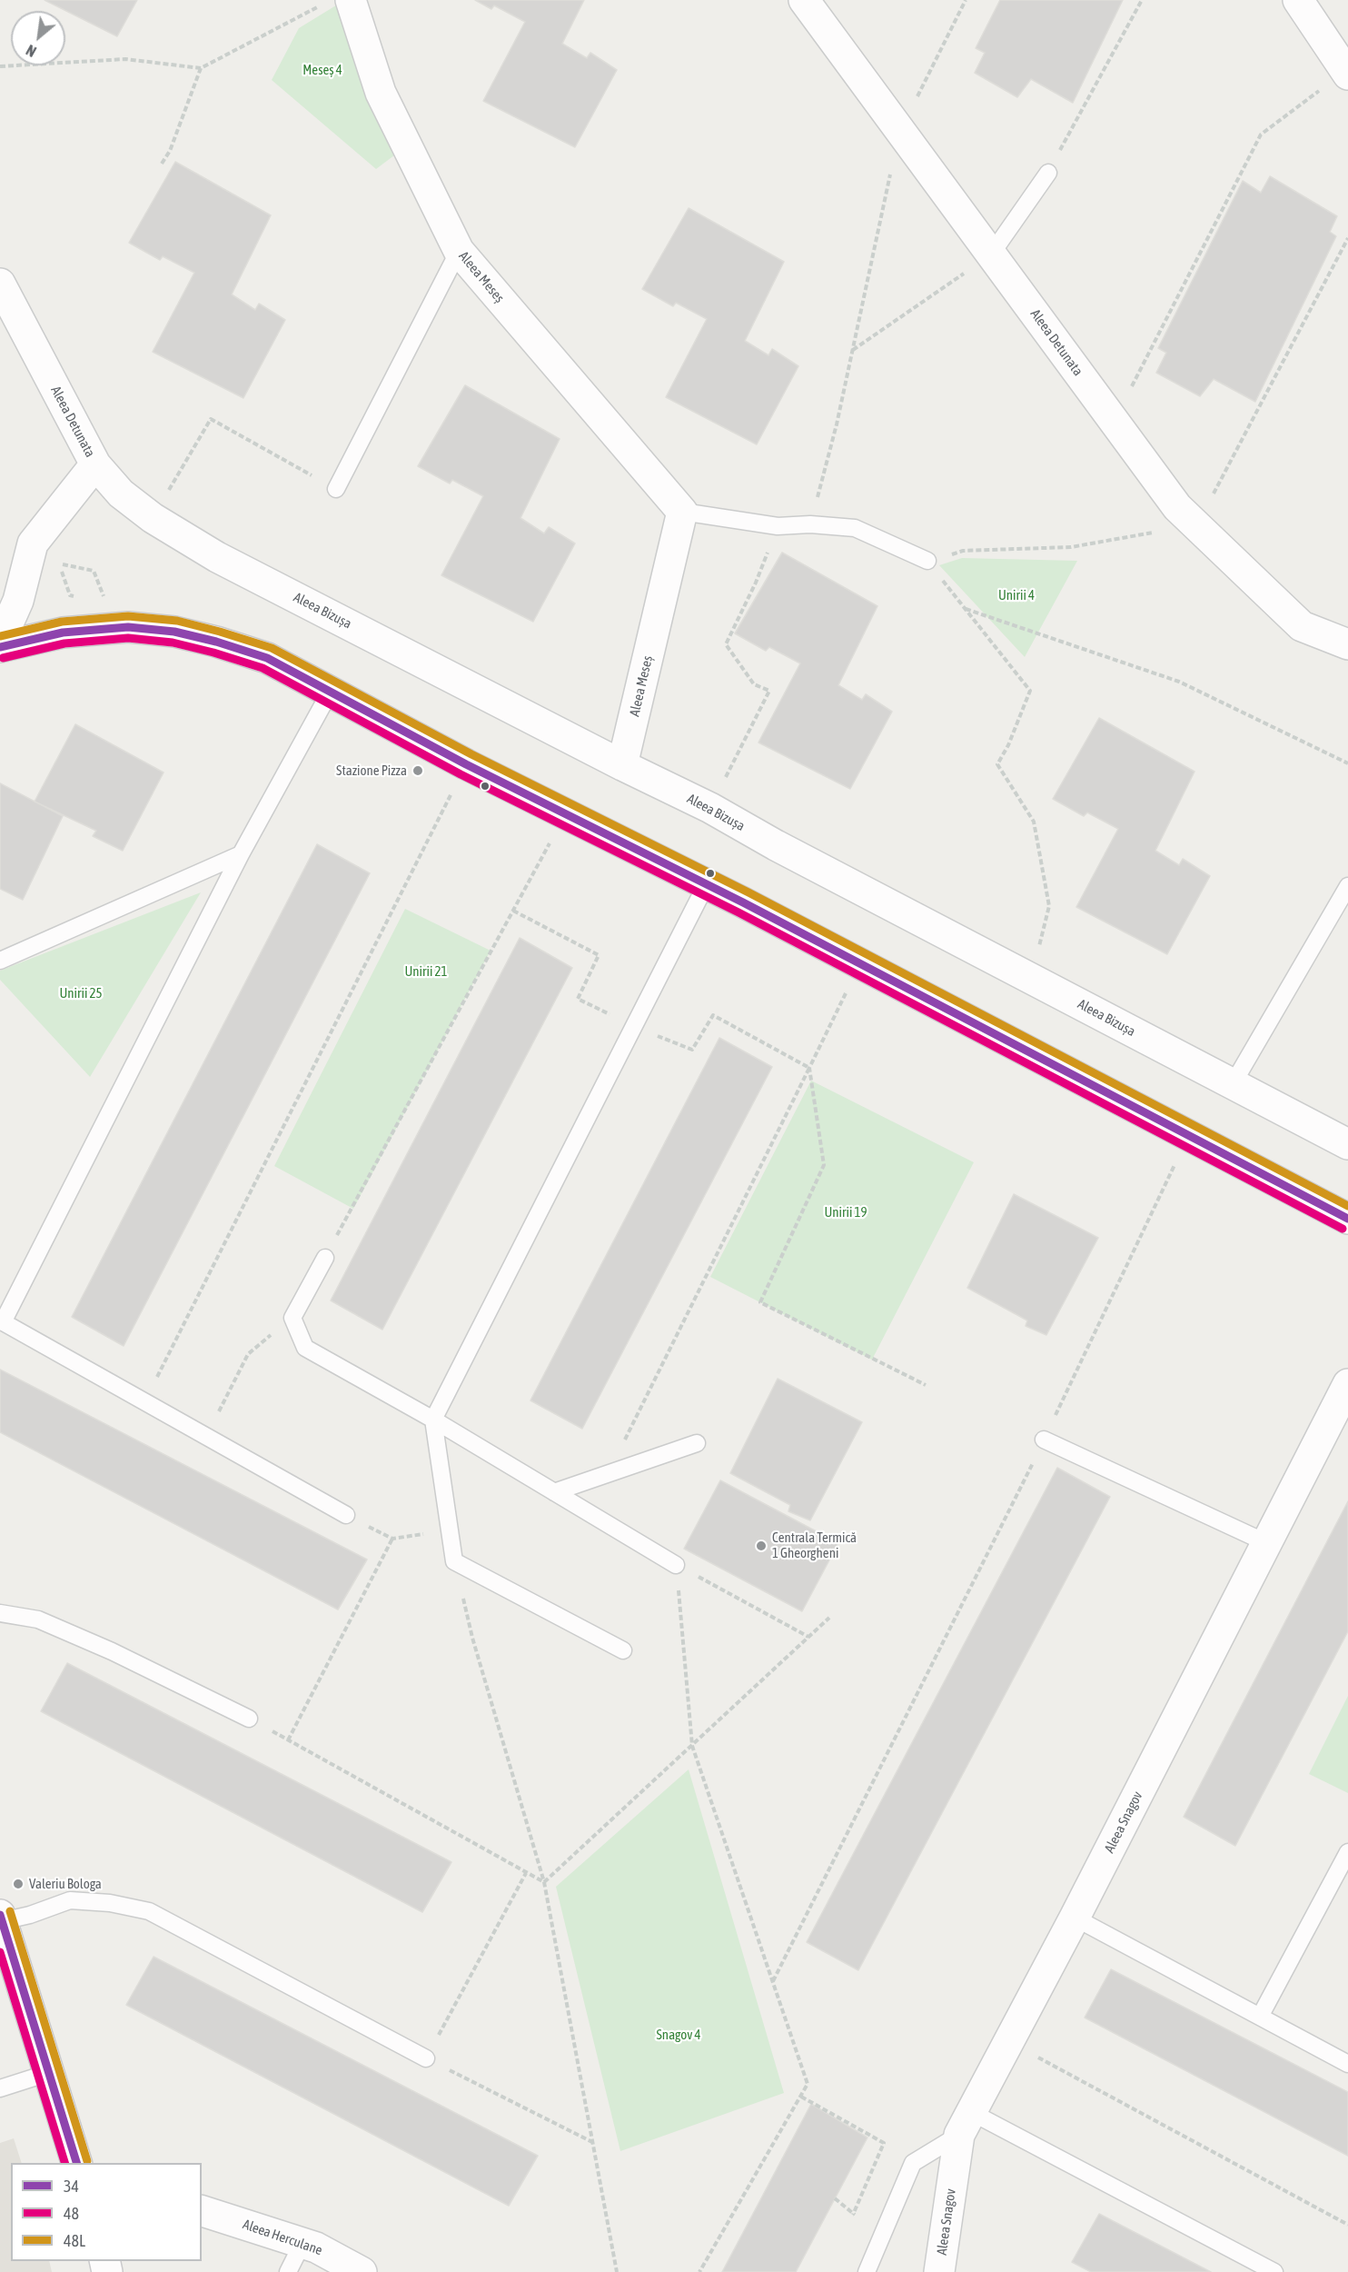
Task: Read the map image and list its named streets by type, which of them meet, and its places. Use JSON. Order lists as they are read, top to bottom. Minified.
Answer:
{"streets":{"street":["Aleea Meseș","Aleea Detunata","Aleea Bizușa","Aleea Snagov","Aleea Herculane"]},"crossings":[["Aleea Meseș","Aleea Bizușa"],["Aleea Detunata","Aleea Bizușa"]],"parks":["Meseș 4","Unirii 4","Unirii 21","Unirii 25","Unirii 19","Snagov 4"],"places":["Stazione Pizza","Centrala Termică 1 Gheorgheni","Valeriu Bologa"],"lines":["transit line 48L","transit line 34","transit line 48"],"legend":["34","48","48L"],"north":"bottom left"}
